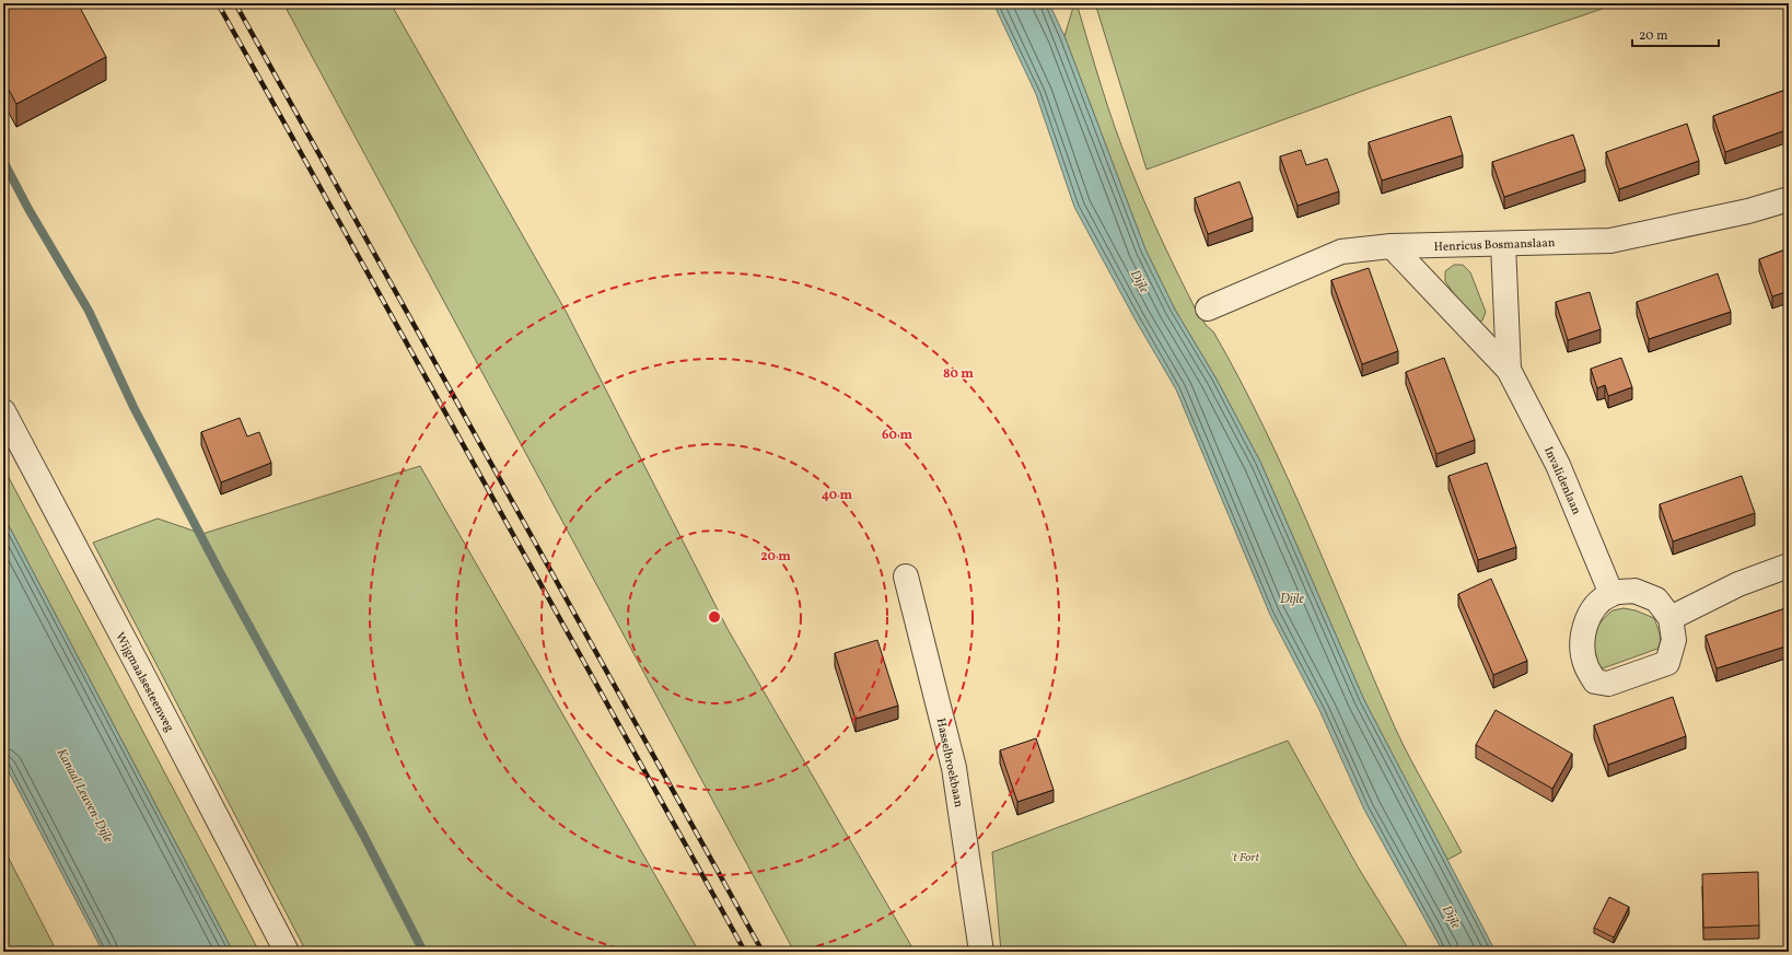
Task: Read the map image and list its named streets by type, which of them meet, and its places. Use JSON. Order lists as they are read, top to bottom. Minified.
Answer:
{"streets":{"street":["Henricus Bosmanslaan","Invalidenlaan","Wijgmaalsesteenweg","Hasselbroekbaan"]},"crossings":[["Henricus Bosmanslaan","Invalidenlaan"]],"water":["Dijle","Kanaal Leuven-Dijle"],"parks":["'t Fort"],"scale_bar":"20 m","rings":["80 m","60 m","40 m","20 m"]}
